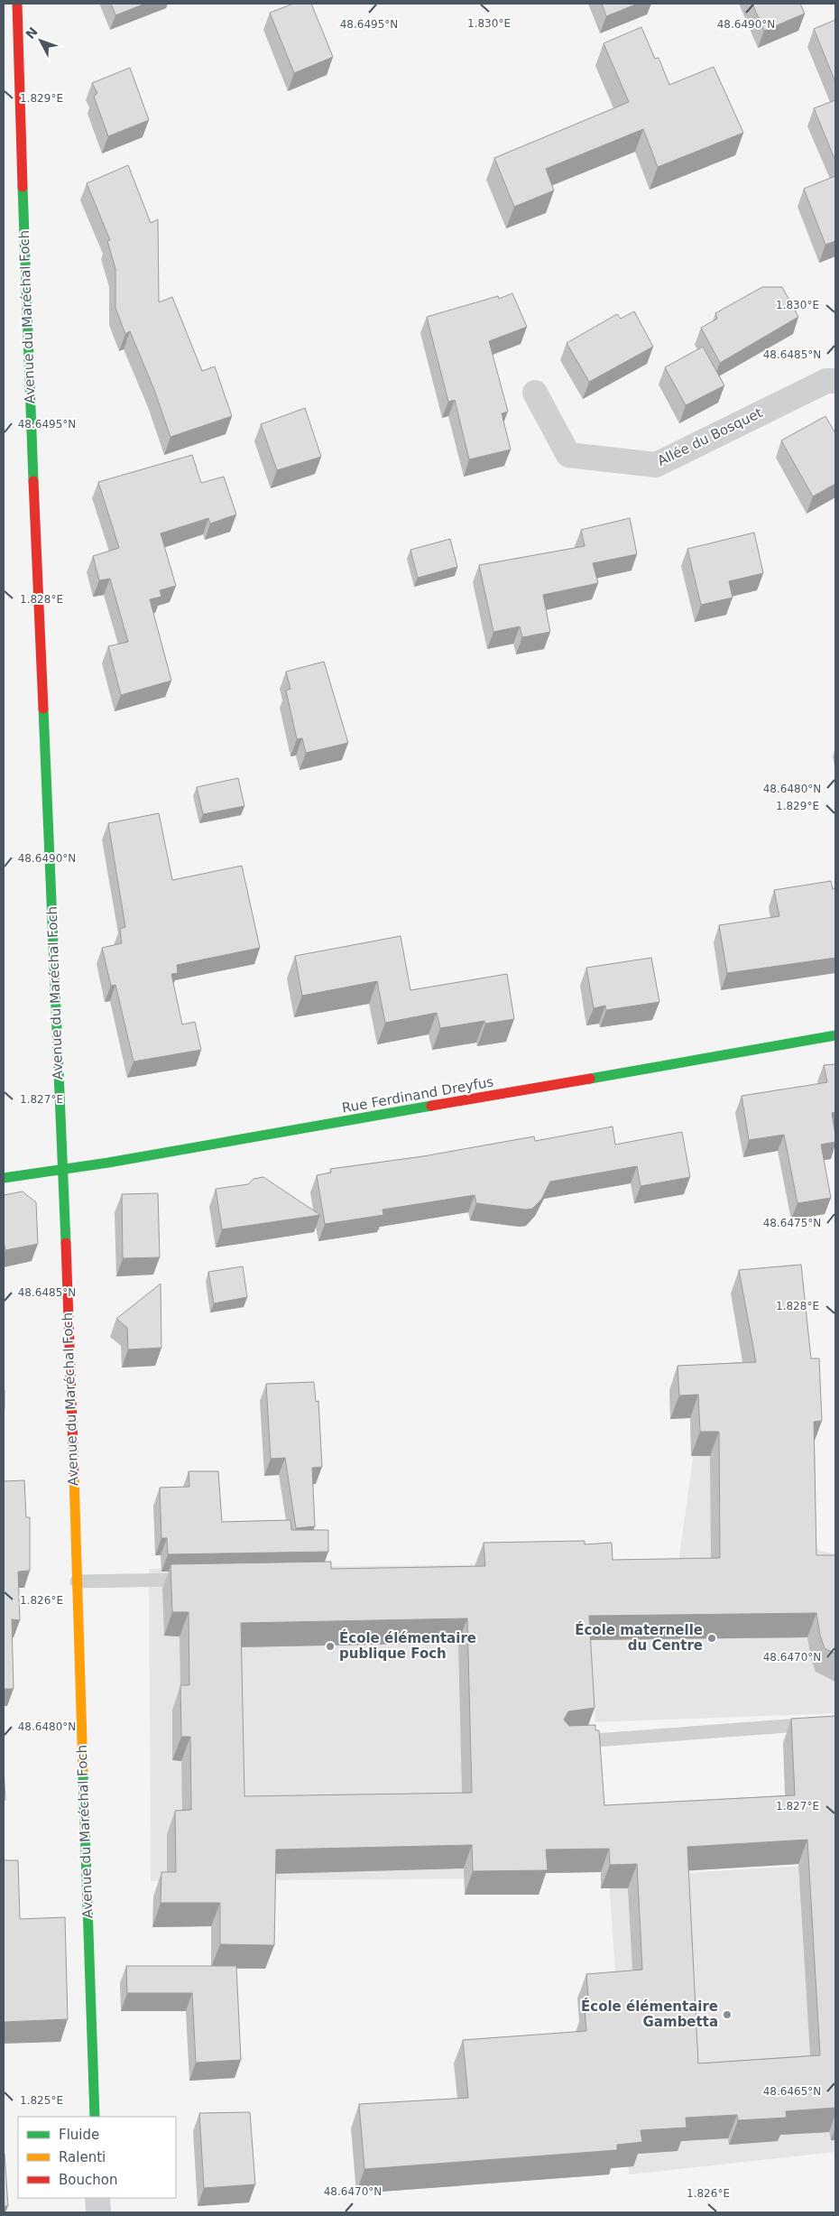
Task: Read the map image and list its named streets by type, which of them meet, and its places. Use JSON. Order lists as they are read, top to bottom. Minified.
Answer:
{"streets":{"street":["Avenue du Maréchal Foch","Allée du Bosquet","Rue Ferdinand Dreyfus"]},"crossings":[["Avenue du Maréchal Foch","Rue Ferdinand Dreyfus"]],"places":["École maternelle du Centre","École élémentaire publique Foch","École élémentaire Gambetta"],"legend":["Fluide","Ralenti","Bouchon"],"north":"top left","coordinates":["1.830°E","48.6495°N","48.6490°N","1.829°E","48.6485°N","1.828°E","48.6480°N","1.827°E","48.6475°N","1.826°E","48.6470°N","48.6465°N","1.825°E"]}
